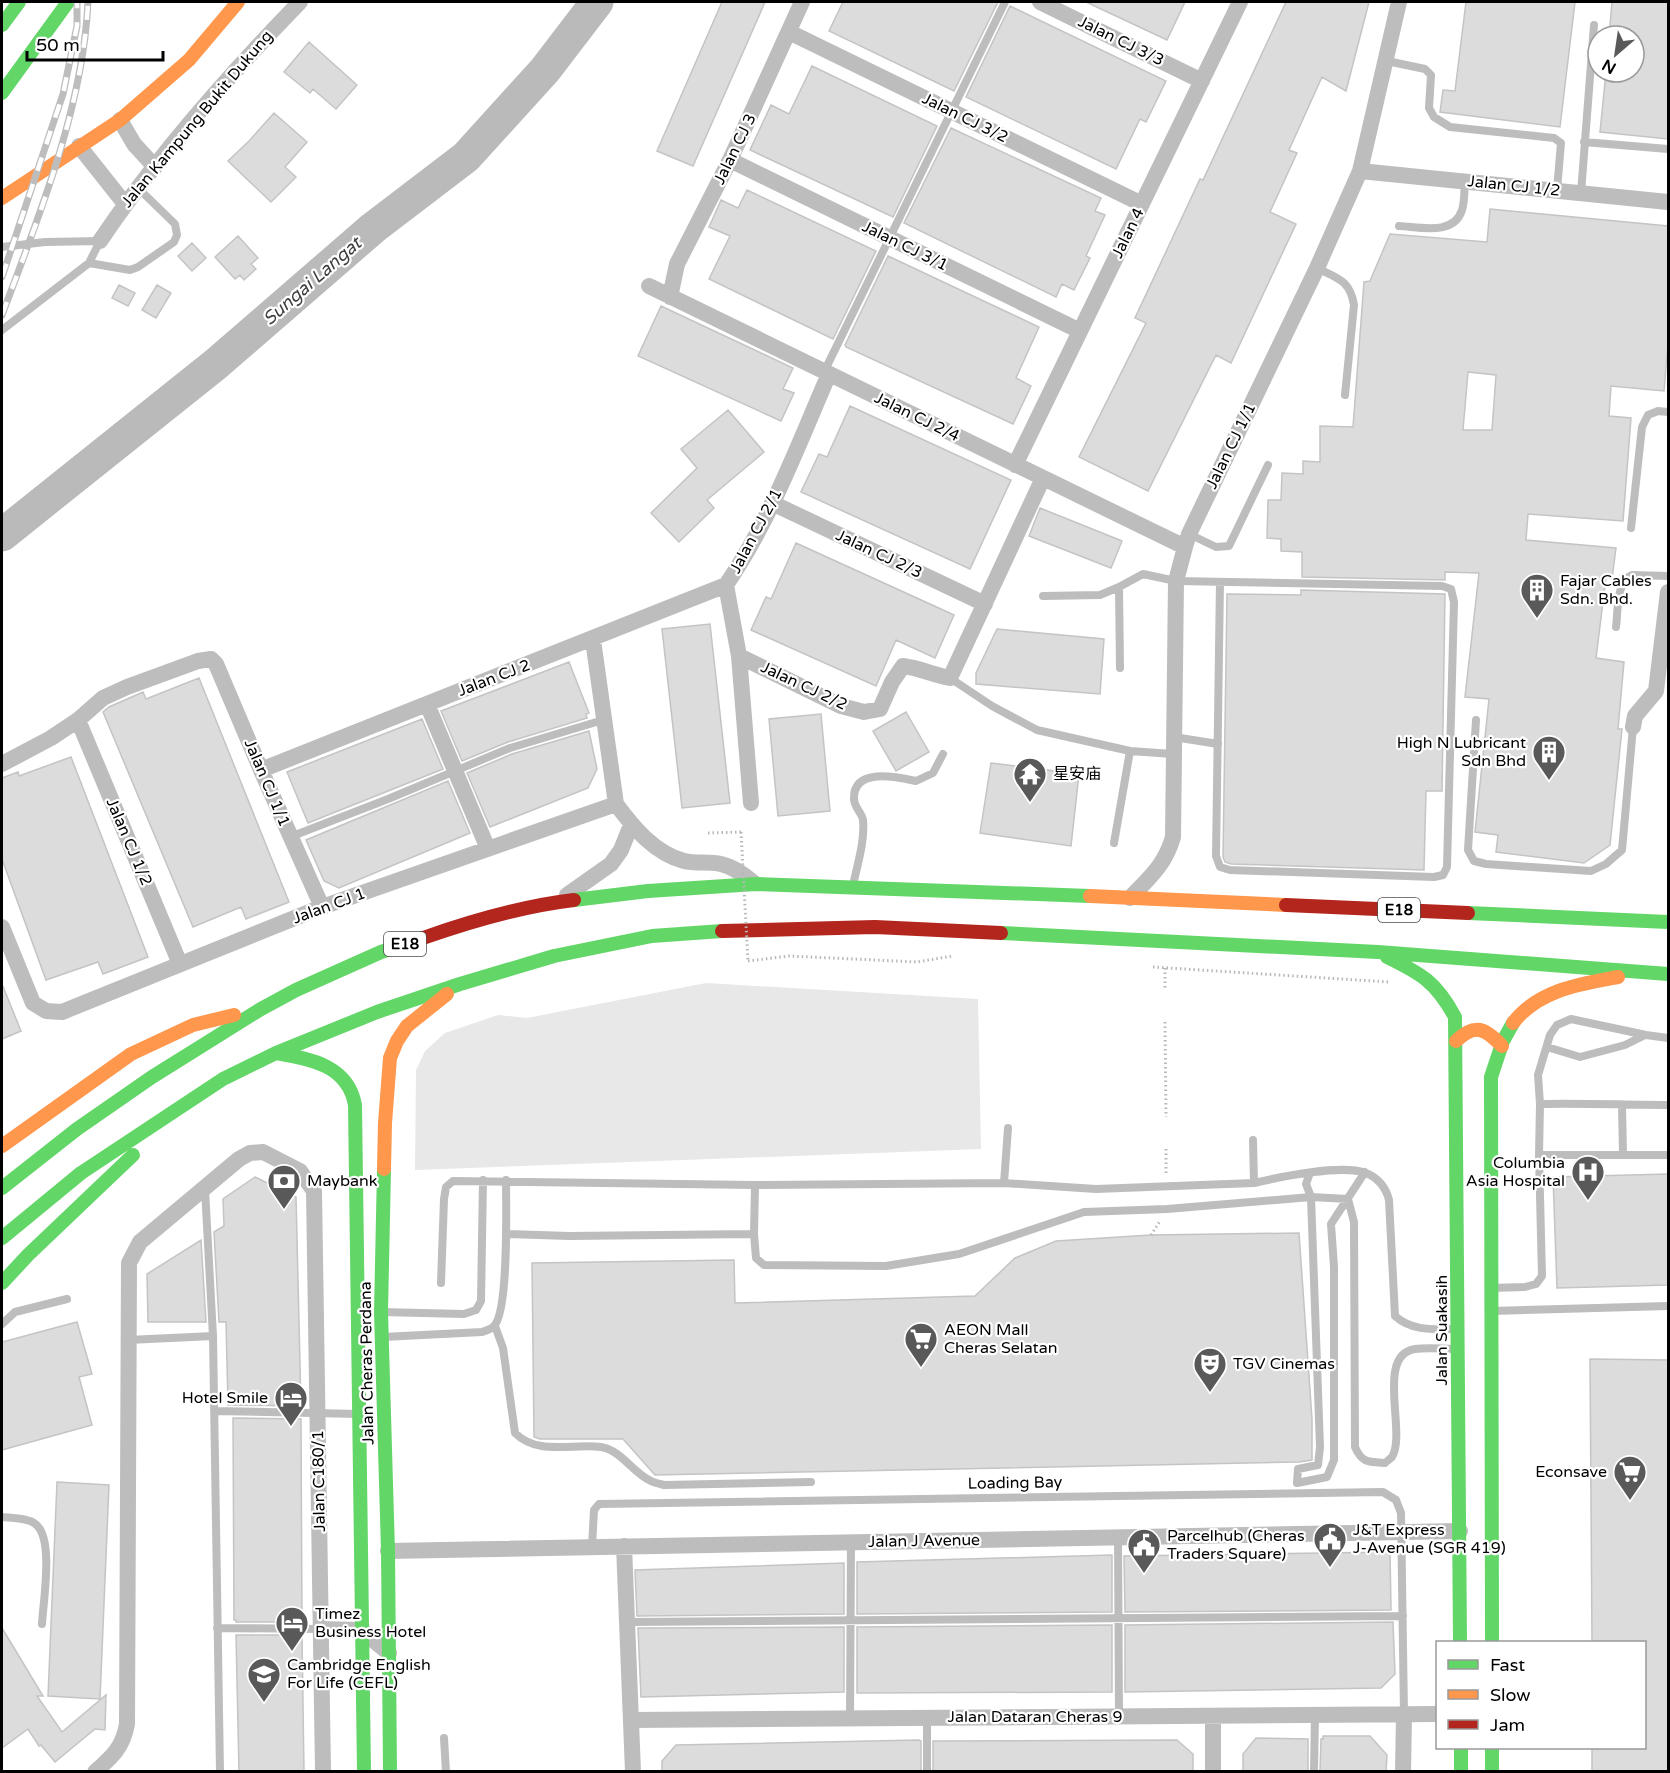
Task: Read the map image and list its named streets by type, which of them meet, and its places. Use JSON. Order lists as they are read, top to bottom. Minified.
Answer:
{"streets":{"main road":["E18","Jalan Suakasih","Jalan Cheras Perdana"],"street":["Jalan CJ 3/3","Jalan CJ 3/2","Jalan Kampung Bukit Dukung","Jalan CJ 3","Jalan CJ 1/2","Jalan 4","Jalan CJ 3/1","Jalan CJ 2/4","Jalan CJ 1/1","Jalan CJ 2/1","Jalan CJ 2/3","Jalan CJ 2","Jalan CJ 2/2","Jalan CJ 1","Jalan C180/1","Jalan J Avenue","Jalan Dataran Cheras 9"],"lane":["Loading Bay"]},"crossings":[["Jalan CJ 3/3","Jalan 4"],["Jalan CJ 3/2","Jalan CJ 3"],["Jalan CJ 3/2","Jalan 4"],["Jalan CJ 3","Jalan CJ 3/1"],["Jalan CJ 3","Jalan CJ 2/4"],["Jalan CJ 1/2","Jalan CJ 1/1"],["Jalan CJ 1/2","Jalan CJ 1"],["Jalan 4","Jalan CJ 3/1"],["Jalan 4","Jalan CJ 2/4"],["Jalan CJ 2/4","Jalan CJ 1/1"],["Jalan CJ 2/4","Jalan CJ 2/1"],["Jalan CJ 1/1","Jalan CJ 2"],["Jalan CJ 1/1","Jalan CJ 1"],["Jalan CJ 1/1","E18"],["Jalan CJ 2/1","Jalan CJ 2/3"],["Jalan CJ 2/1","Jalan CJ 2"],["Jalan CJ 2/1","Jalan CJ 2/2"],["Jalan Suakasih","Jalan J Avenue"],["Jalan Cheras Perdana","Jalan J Avenue"],["Loading Bay","Jalan J Avenue"],["Loading Bay","Jalan Dataran Cheras 9"]],"water":["Sungai Langat"],"places":{"building":["Fajar Cables Sdn. Bhd.","High N Lubricant Sdn Bhd"],"temple":["星安庙"],"hospital":["Columbia Asia Hospital"],"bank":["Maybank"],"supermarket":["AEON Mall Cheras Selatan","Econsave"],"theatre":["TGV Cinemas"],"hotel":["Hotel Smile","Timez Business Hotel"],"public building":["J&T Express J-Avenue (SGR 419)","Parcelhub (Cheras Traders Square)"],"school or university":["Cambridge English For Life (CEFL)"]},"legend":["Fast","Slow","Jam"],"scale_bar":"50 m","north":"bottom left"}
